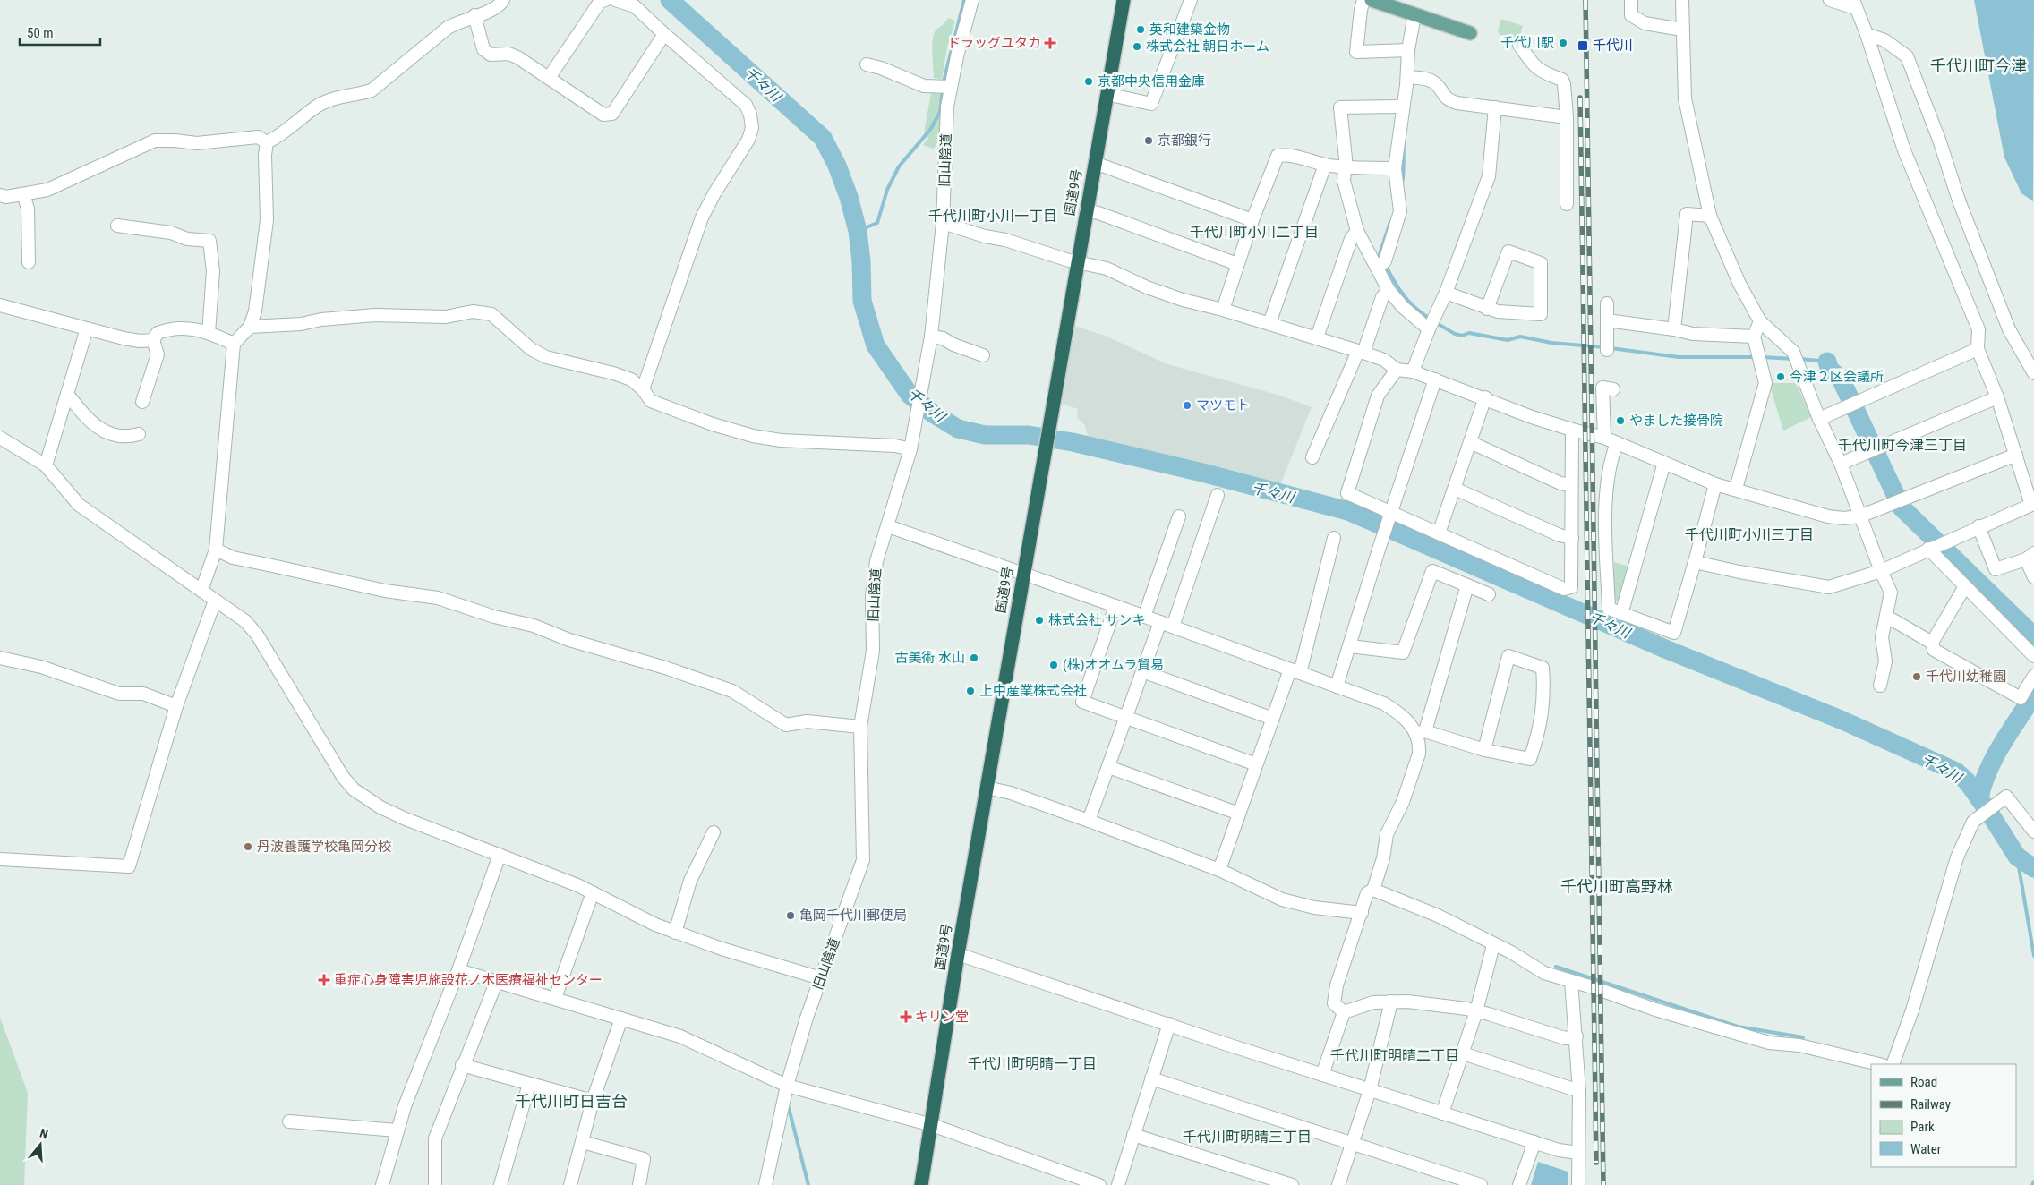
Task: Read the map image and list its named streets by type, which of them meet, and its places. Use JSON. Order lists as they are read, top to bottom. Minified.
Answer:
{"streets":{"highway":["国道9号"],"street":["旧山陰道"]},"districts":["千代川町今津","千代川町小川一丁目","千代川町小川二丁目","千代川町今津三丁目","千代川町小川三丁目","千代川町高野林","千代川町明晴二丁目","千代川町明晴一丁目","千代川町日吉台","千代川町明晴三丁目"],"water":["千々川"],"places":{"other":["英和建築金物","千代川駅","株式会社 朝日ホーム","京都中央信用金庫","京都銀行","今津２区会議所","マツモト","やました接骨院","株式会社 サンキ","古美術 水山","(株)オオムラ貿易","千代川幼稚園","上中産業株式会社","丹波養護学校亀岡分校","亀岡千代川郵便局"],"health":["ドラッグユタカ","重症心身障害児施設花ノ木医療福祉センター","キリン堂"],"transit":["千代川"]},"legend":["Road","Railway","Park","Water"],"scale_bar":"50 m","north":"top"}
